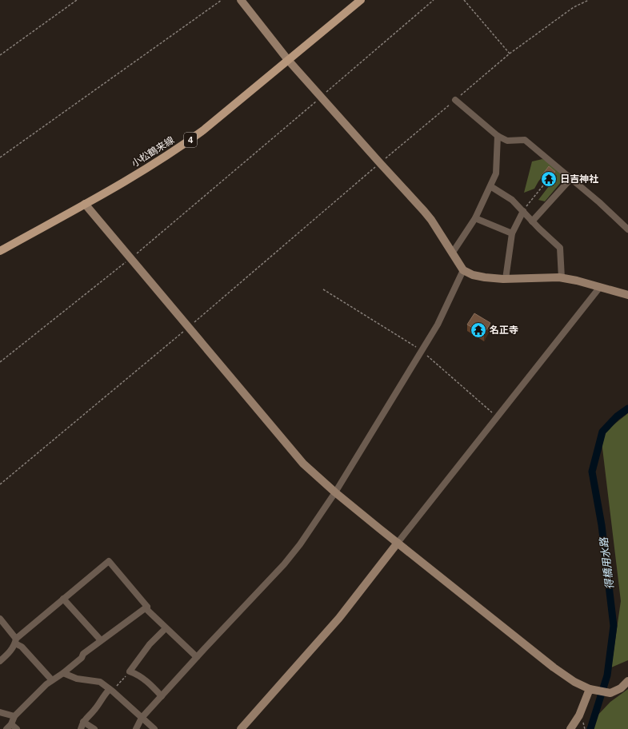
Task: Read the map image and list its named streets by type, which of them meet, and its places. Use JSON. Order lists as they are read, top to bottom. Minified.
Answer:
{"streets":{"main road":["4","小松鶴来線"]},"water":["得橋用水路"],"places":{"temple":["日吉神社","名正寺"]}}
